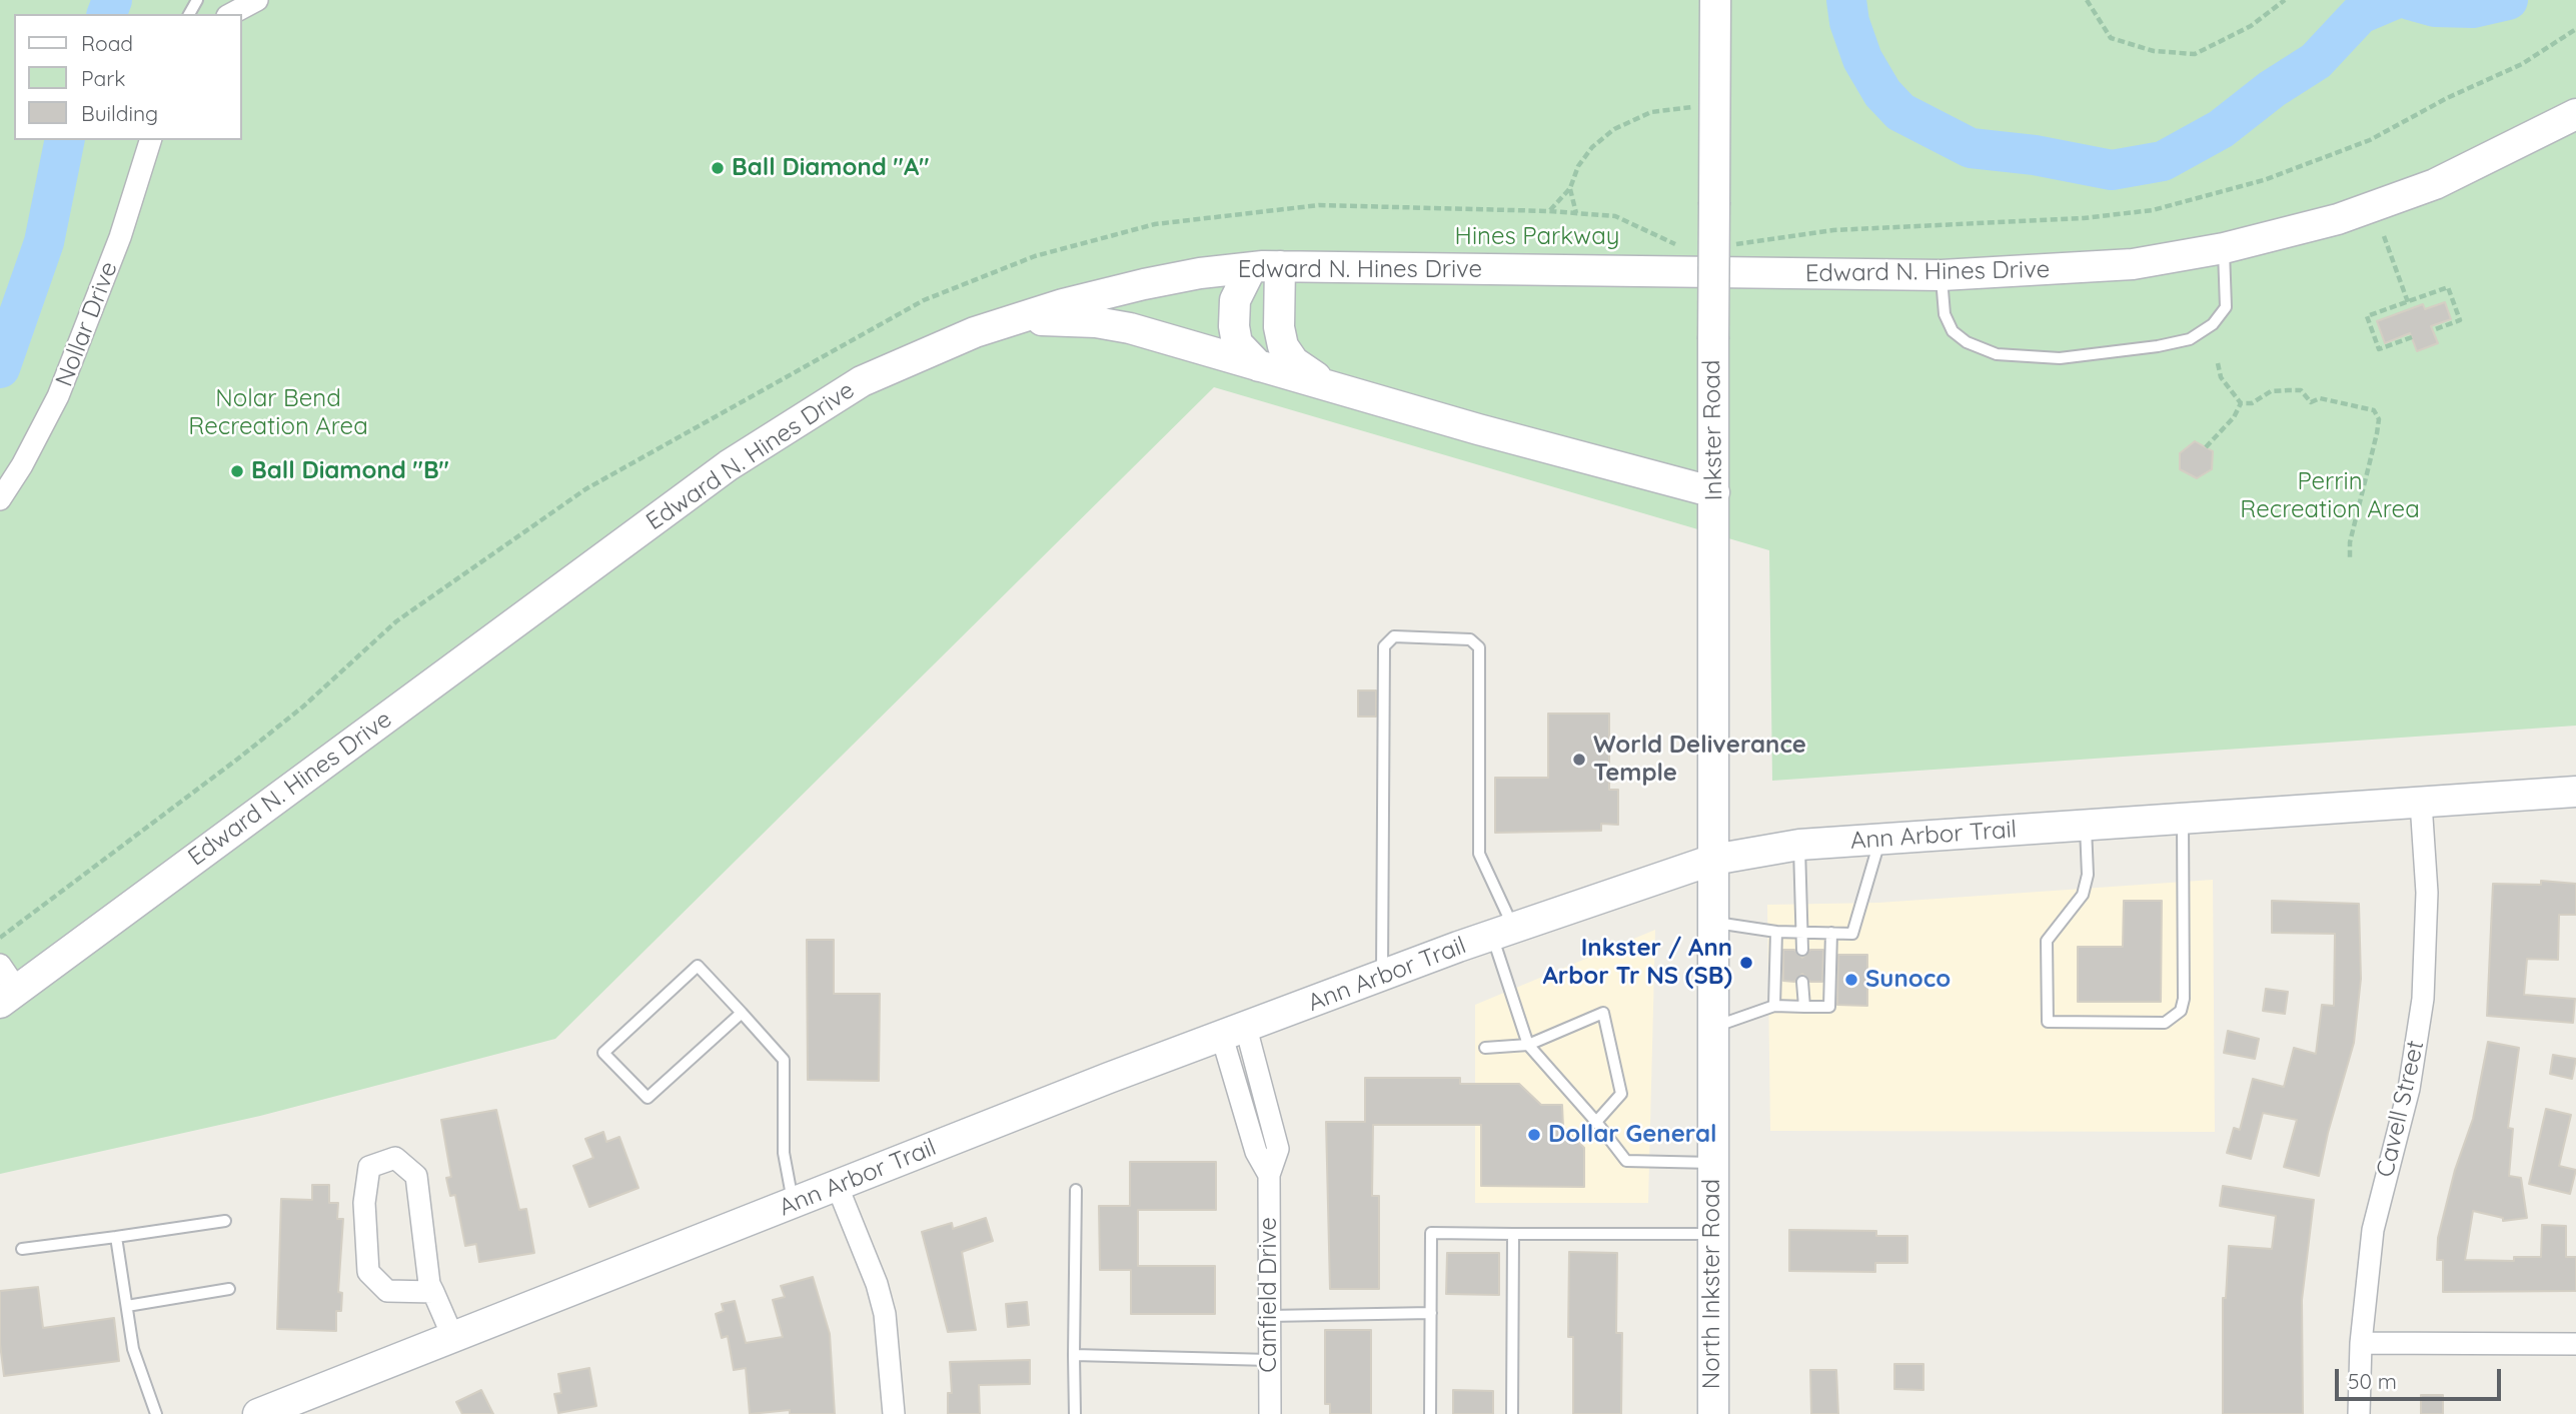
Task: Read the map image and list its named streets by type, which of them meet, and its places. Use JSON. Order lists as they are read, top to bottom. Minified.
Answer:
{"streets":{"street":["Edward N. Hines Drive","Nollar Drive","Inkster Road","Ann Arbor Trail","Cavell Street","North Inkster Road","Canfield Drive"]},"crossings":[["Inkster Road","Ann Arbor Trail"],["Inkster Road","North Inkster Road"],["Ann Arbor Trail","Cavell Street"],["Ann Arbor Trail","North Inkster Road"],["Ann Arbor Trail","Canfield Drive"]],"parks":["Hines Parkway","Nolar Bend Recreation Area","Perrin Recreation Area"],"places":["Ball Diamond \"A\"","Ball Diamond \"B\"","World Deliverance Temple","Inkster / Ann Arbor Tr NS (SB)","Sunoco","Dollar General"],"legend":["Road","Park","Building"],"scale_bar":"50 m"}
